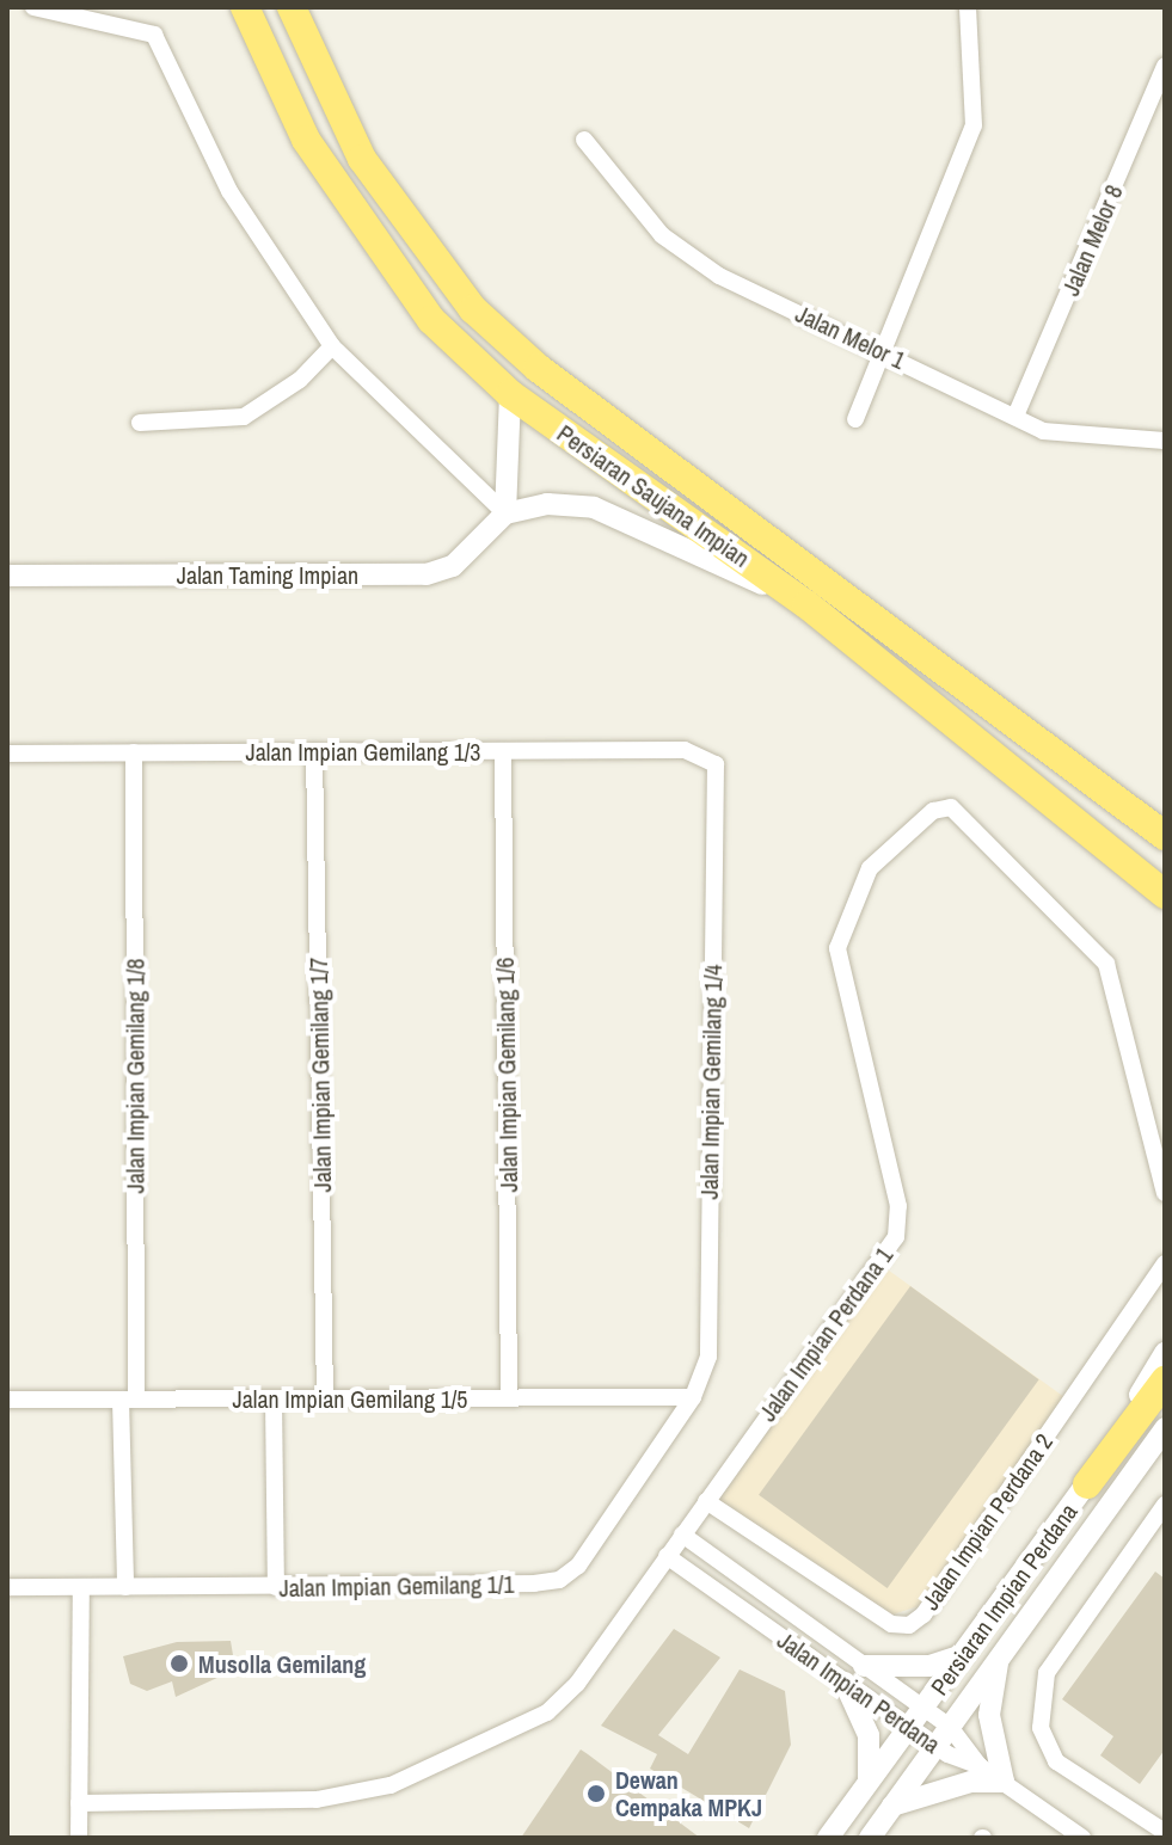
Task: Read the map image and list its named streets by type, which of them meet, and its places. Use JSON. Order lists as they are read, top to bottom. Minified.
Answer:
{"streets":{"highway":["Persiaran Saujana Impian"],"street":["Jalan Melor 8","Jalan Melor 1","Jalan Taming Impian","Jalan Impian Gemilang 1/3","Jalan Impian Gemilang 1/7","Jalan Impian Gemilang 1/6","Jalan Impian Gemilang 1/8","Jalan Impian Gemilang 1/4","Jalan Impian Perdana 1","Jalan Impian Gemilang 1/5","Jalan Impian Perdana 2","Jalan Impian Gemilang 1/1","Persiaran Impian Perdana","Jalan Impian Perdana"]},"crossings":[["Jalan Melor 8","Jalan Melor 1"],["Jalan Impian Gemilang 1/3","Jalan Impian Gemilang 1/7"],["Jalan Impian Gemilang 1/3","Jalan Impian Gemilang 1/6"],["Jalan Impian Gemilang 1/3","Jalan Impian Gemilang 1/8"],["Jalan Impian Gemilang 1/3","Jalan Impian Gemilang 1/4"],["Jalan Impian Gemilang 1/7","Jalan Impian Gemilang 1/5"],["Jalan Impian Gemilang 1/6","Jalan Impian Gemilang 1/5"],["Jalan Impian Gemilang 1/8","Jalan Impian Gemilang 1/5"],["Jalan Impian Gemilang 1/8","Jalan Impian Gemilang 1/1"],["Jalan Impian Gemilang 1/4","Jalan Impian Gemilang 1/5"],["Jalan Impian Gemilang 1/4","Jalan Impian Gemilang 1/1"],["Jalan Impian Perdana 1","Jalan Impian Perdana 2"],["Jalan Impian Perdana 1","Jalan Impian Perdana"],["Jalan Impian Gemilang 1/5","Jalan Impian Gemilang 1/1"],["Persiaran Impian Perdana","Jalan Impian Perdana"]],"places":["Musolla Gemilang","Dewan Cempaka MPKJ"]}
